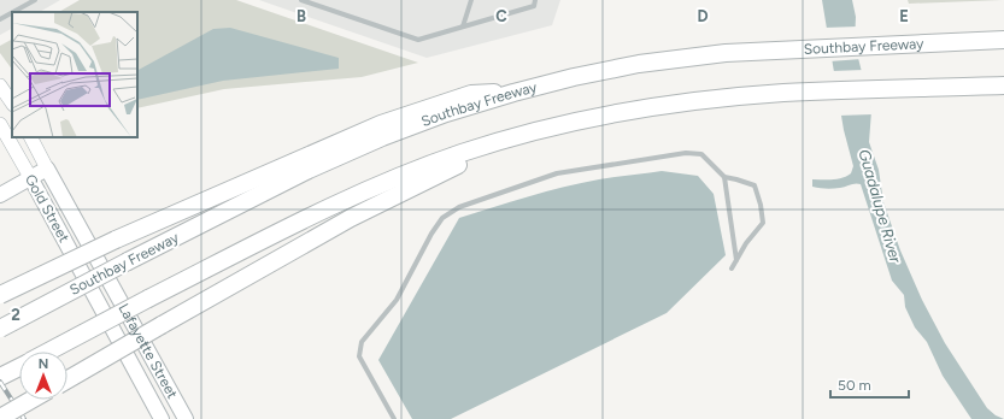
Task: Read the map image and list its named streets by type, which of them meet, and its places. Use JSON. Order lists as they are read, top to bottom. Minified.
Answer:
{"streets":{"highway":["Southbay Freeway"],"main road":["Gold Street","Lafayette Street"]},"crossings":[["Gold Street","Lafayette Street"]],"water":["Guadalupe River"],"scale_bar":"50 m","north":"top","grid":{"columns":["B","C","D","E"],"rows":["2"]}}
